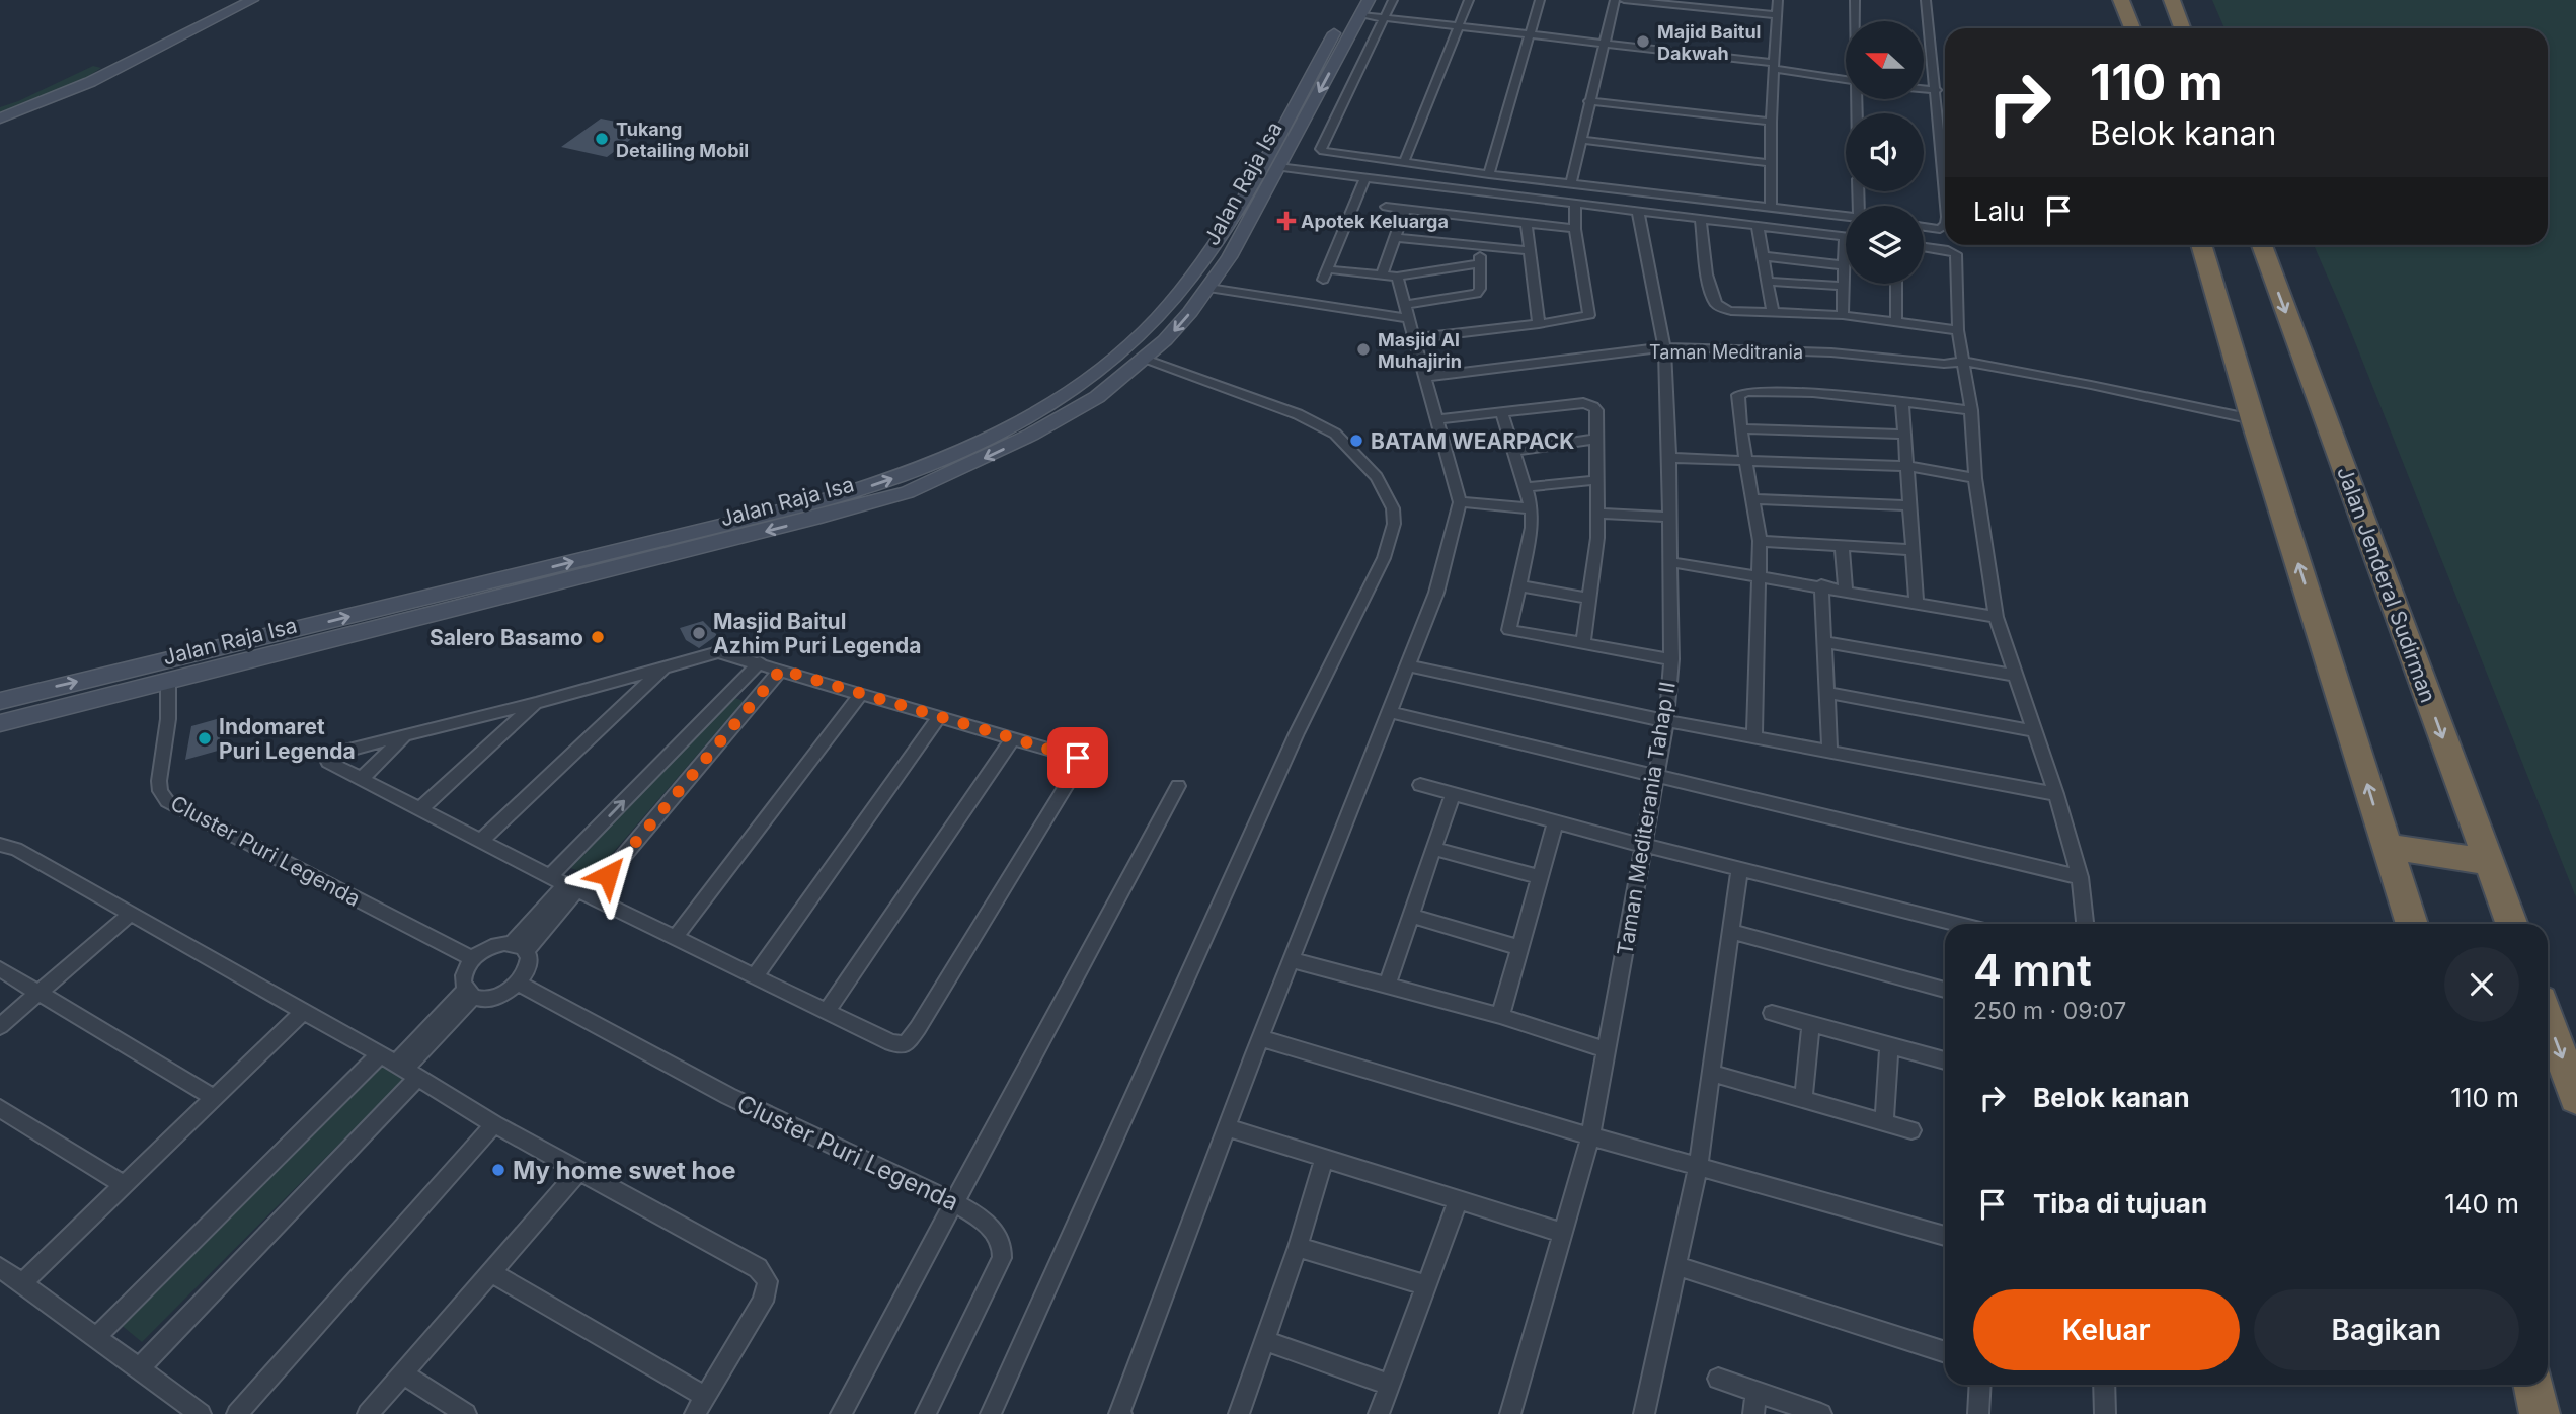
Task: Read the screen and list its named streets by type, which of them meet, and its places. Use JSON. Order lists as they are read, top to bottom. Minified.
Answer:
{"streets":{"highway":["Jalan Jenderal Sudirman"],"main road":["Jalan Raja Isa"],"street":["Taman Meditrania","Taman Mediterania Tahap II","Cluster Puri Legenda"]},"crossings":[["Jalan Raja Isa","Cluster Puri Legenda"],["Taman Meditrania","Taman Mediterania Tahap II"]],"places":{"other":["Majid Baitul Dakwah","Tukang Detailing Mobil","Masjid Al Muhajirin","BATAM WEARPACK","Masjid Baitul Azhim Puri Legenda","Salero Basamo","Indomaret Puri Legenda","My home swet hoe"],"health":["Apotek Keluarga"]},"north":"left","page":{"turn":["110 m","Belok kanan"],"then":"Lalu","heading":["4 mnt","250 m · 09:07"],"list":[{"name":"Belok kanan","value":"110 m"},{"name":"Tiba di tujuan","value":"140 m"}],"buttons":["Keluar","Bagikan"]}}
